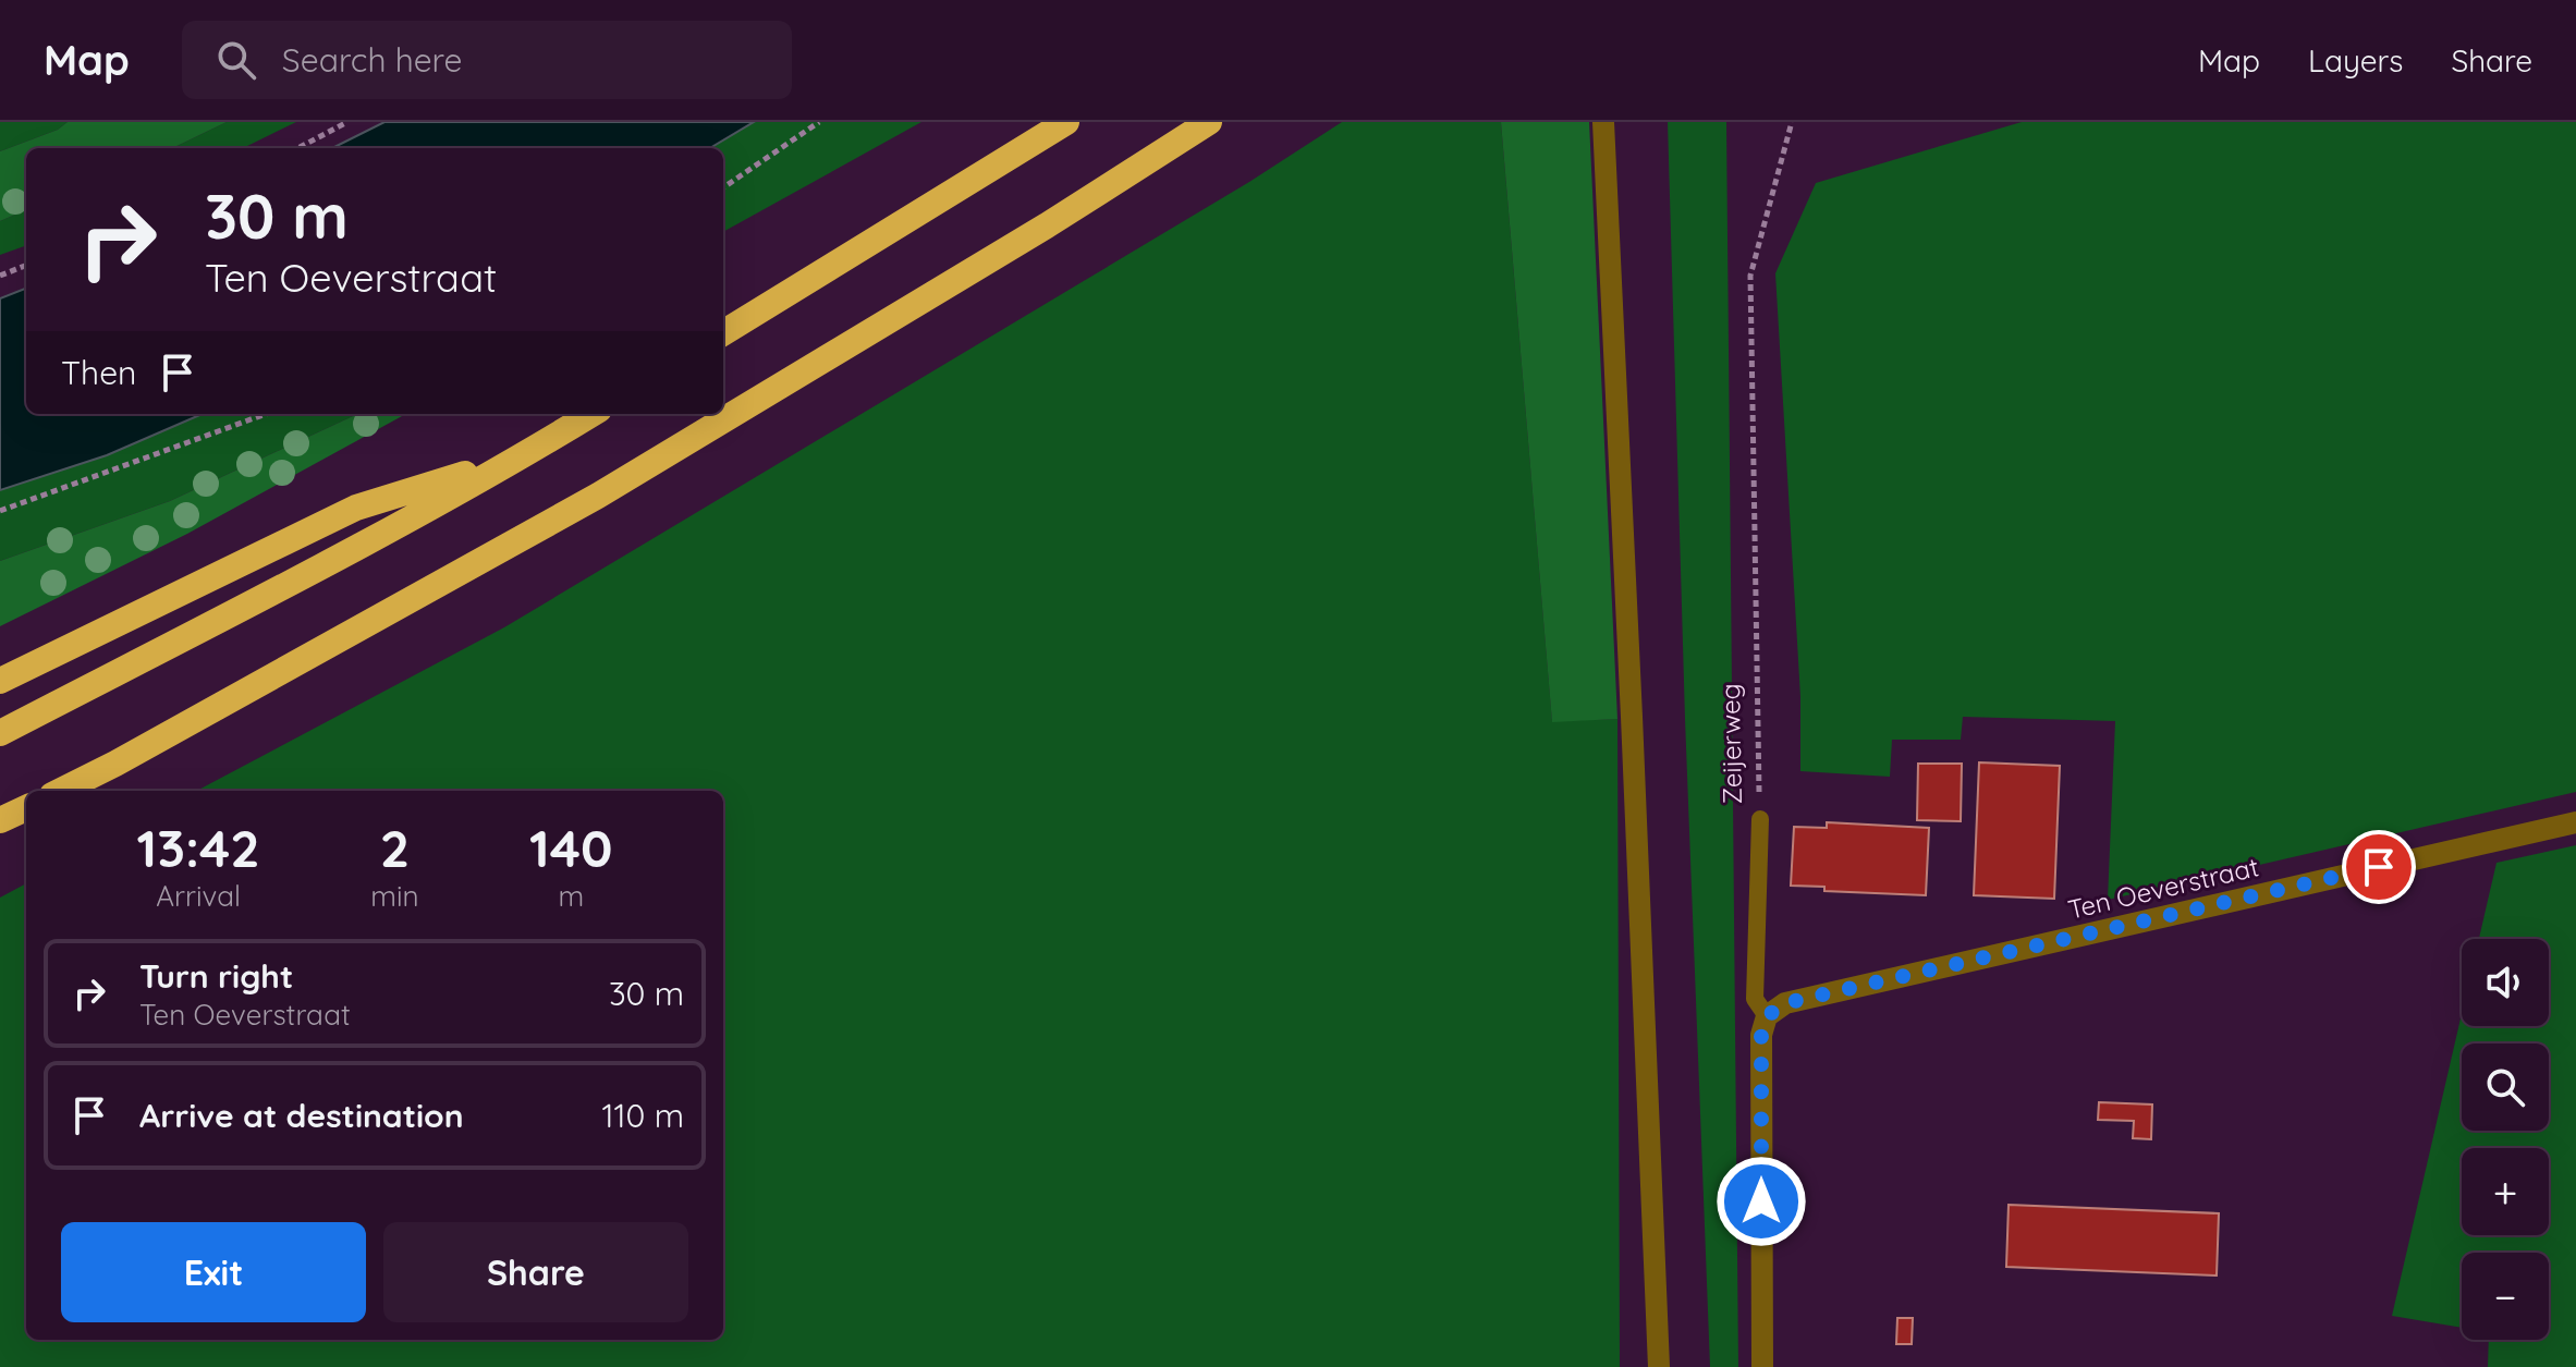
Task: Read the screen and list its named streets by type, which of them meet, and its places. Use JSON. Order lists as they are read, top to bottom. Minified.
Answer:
{"streets":{"street":["Zeijerweg","Ten Oeverstraat"]},"crossings":[["Zeijerweg","Ten Oeverstraat"]],"page":{"header":"Map","search":"Search here","nav":["Map","Layers","Share"],"turn":["30 m","Ten Oeverstraat"],"then":"Then","eta":["13:42","Arrival","2","min","140","m"],"map_buttons":["+","−"],"list":[{"name":"Turn right","note":"Ten Oeverstraat","value":"30 m"},{"name":"Arrive at destination","value":"110 m"}],"buttons":["Exit","Share"]}}
